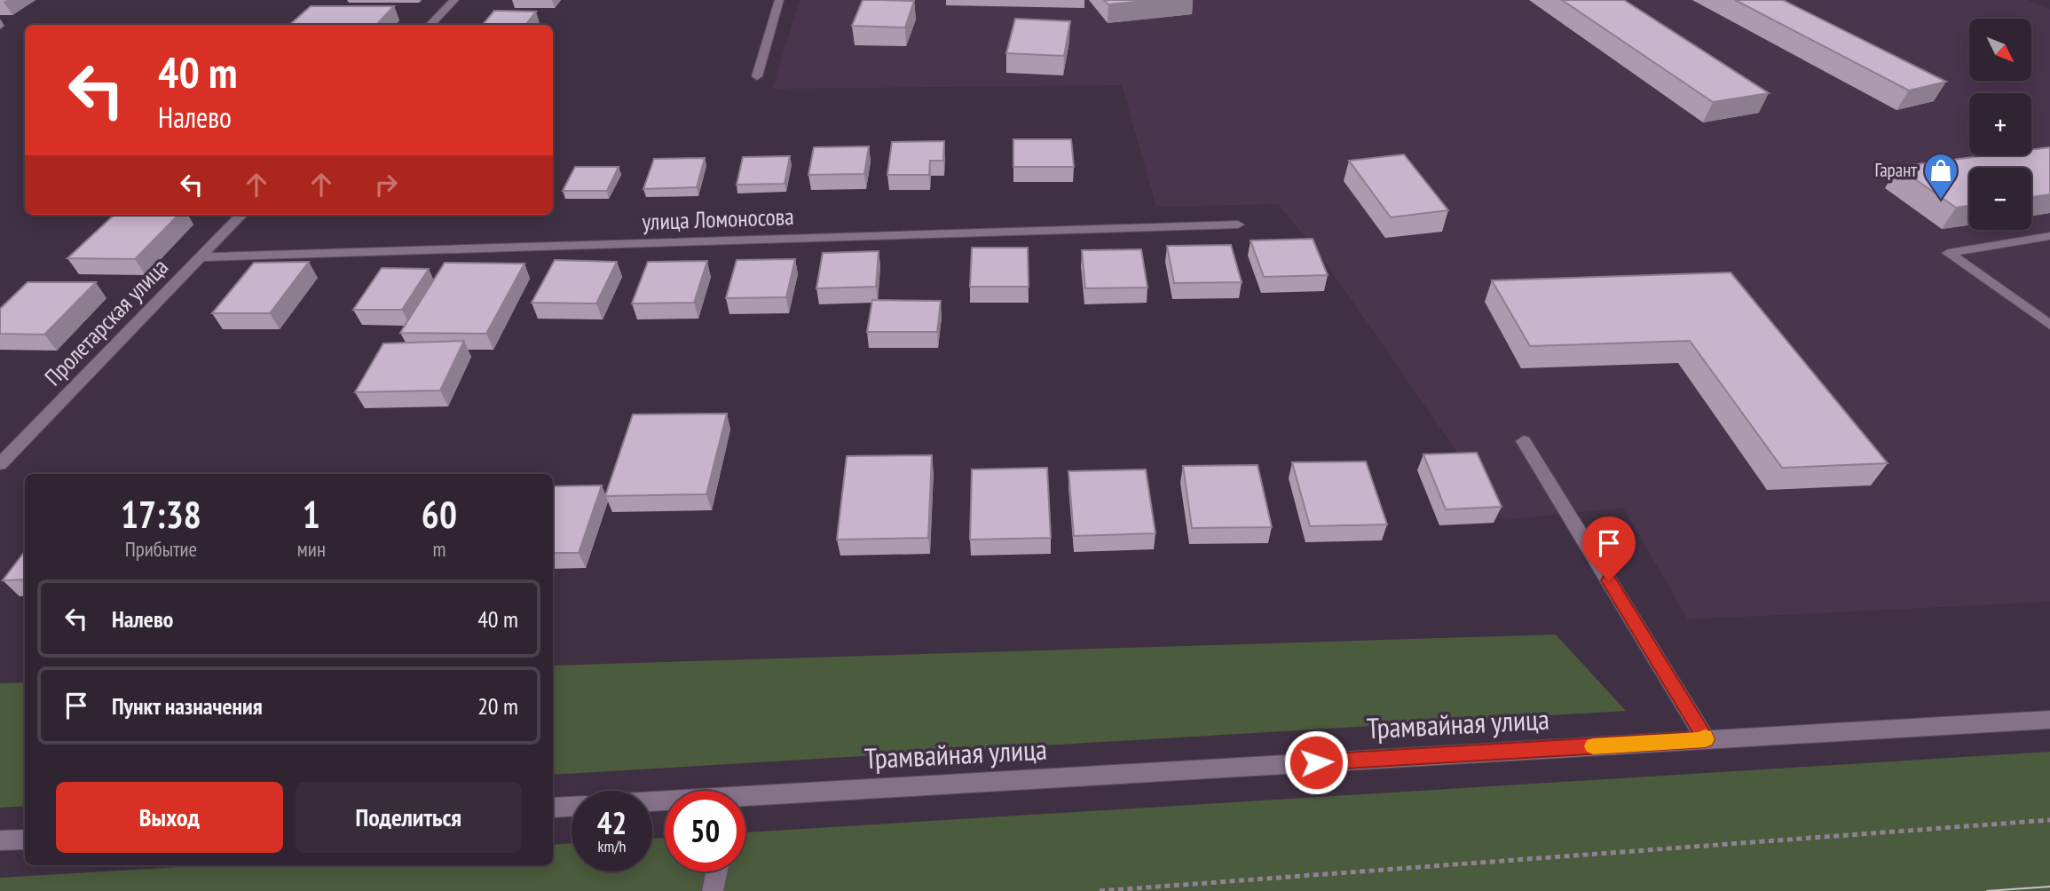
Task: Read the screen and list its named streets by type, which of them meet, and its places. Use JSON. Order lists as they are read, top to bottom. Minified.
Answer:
{"streets":{"street":["улица Ломоносова","Пролетарская улица","Трамвайная улица"]},"crossings":[["улица Ломоносова","Пролетарская улица"]],"places":{"shop":["Гарант"]},"north":"bottom right","page":{"map_buttons":["+","−"],"turn":["40 m","Налево"],"eta":["17:38","Прибытие","1","мин","60","m"],"list":[{"name":"Налево","value":"40 m"},{"name":"Пункт назначения","value":"20 m"}],"buttons":["Выход","Поделиться"],"speed":"42 km/h","limit":"50"}}
